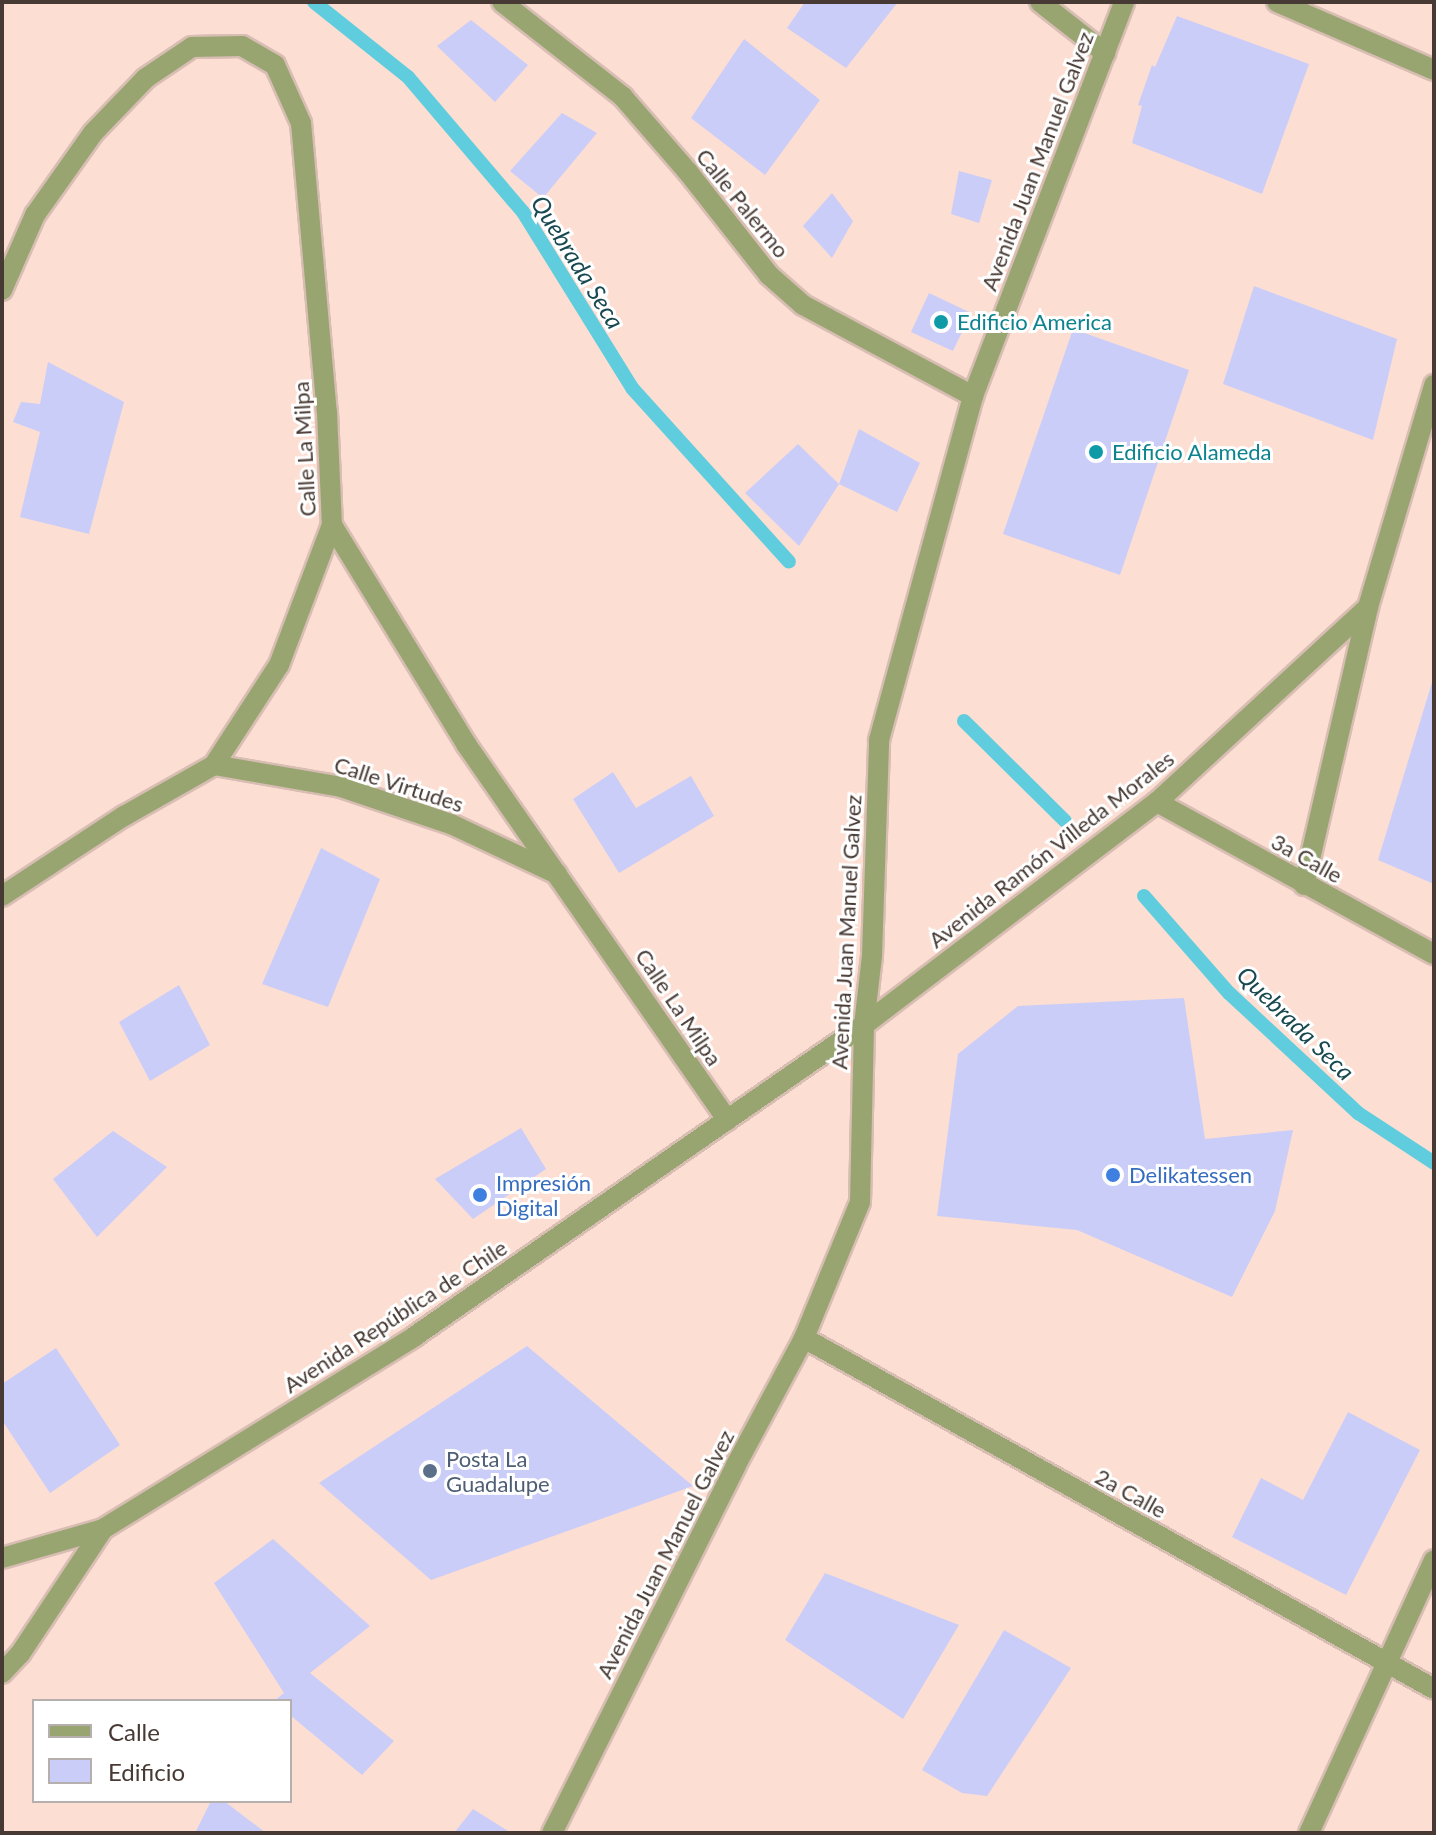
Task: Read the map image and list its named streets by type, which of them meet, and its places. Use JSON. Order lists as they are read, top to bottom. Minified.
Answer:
{"streets":{"street":["Avenida Juan Manuel Galvez","Calle Palermo","Calle La Milpa","Calle Virtudes","Avenida Ramón Villeda Morales","3a Calle","Avenida República de Chile","2a Calle"]},"crossings":[["Avenida Juan Manuel Galvez","Calle Palermo"],["Avenida Juan Manuel Galvez","Avenida Ramón Villeda Morales"],["Avenida Juan Manuel Galvez","Avenida República de Chile"],["Avenida Juan Manuel Galvez","2a Calle"],["Calle La Milpa","Calle Virtudes"],["Calle La Milpa","Avenida República de Chile"],["Avenida Ramón Villeda Morales","3a Calle"],["Avenida Ramón Villeda Morales","Avenida República de Chile"]],"water":["Quebrada Seca"],"places":["Edificio America","Edificio Alameda","Delikatessen","Impresión Digital","Posta La Guadalupe"],"legend":["Calle","Edificio"]}
